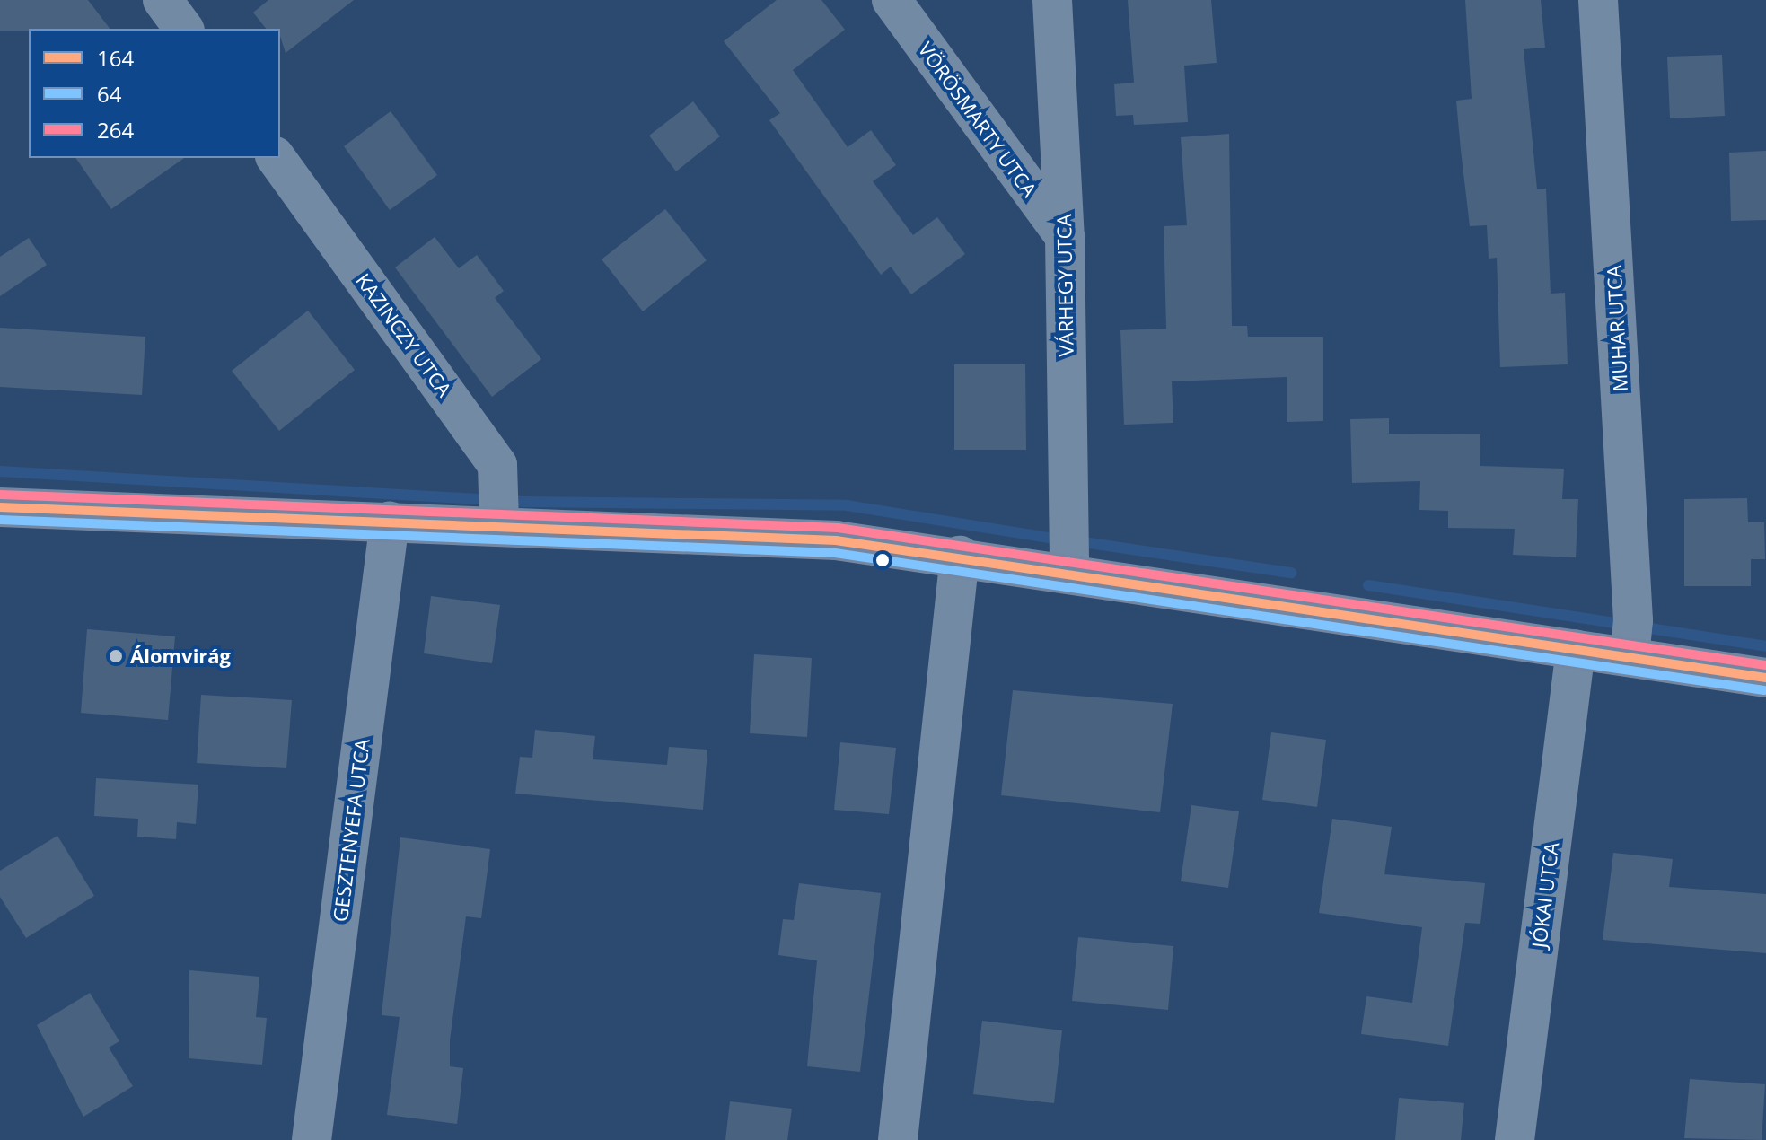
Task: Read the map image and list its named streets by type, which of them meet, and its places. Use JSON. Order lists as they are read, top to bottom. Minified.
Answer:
{"streets":{"street":["VÖRÖSMARTY UTCA","VÁRHEGY UTCA","MUHAR UTCA","KAZINCZY UTCA","GESZTENYEFA UTCA","JÓKAI UTCA"]},"crossings":[["VÖRÖSMARTY UTCA","VÁRHEGY UTCA"]],"places":["Álomvirág"],"lines":["transit line 264","transit line 164","transit line 64"],"legend":["164","64","264"]}
